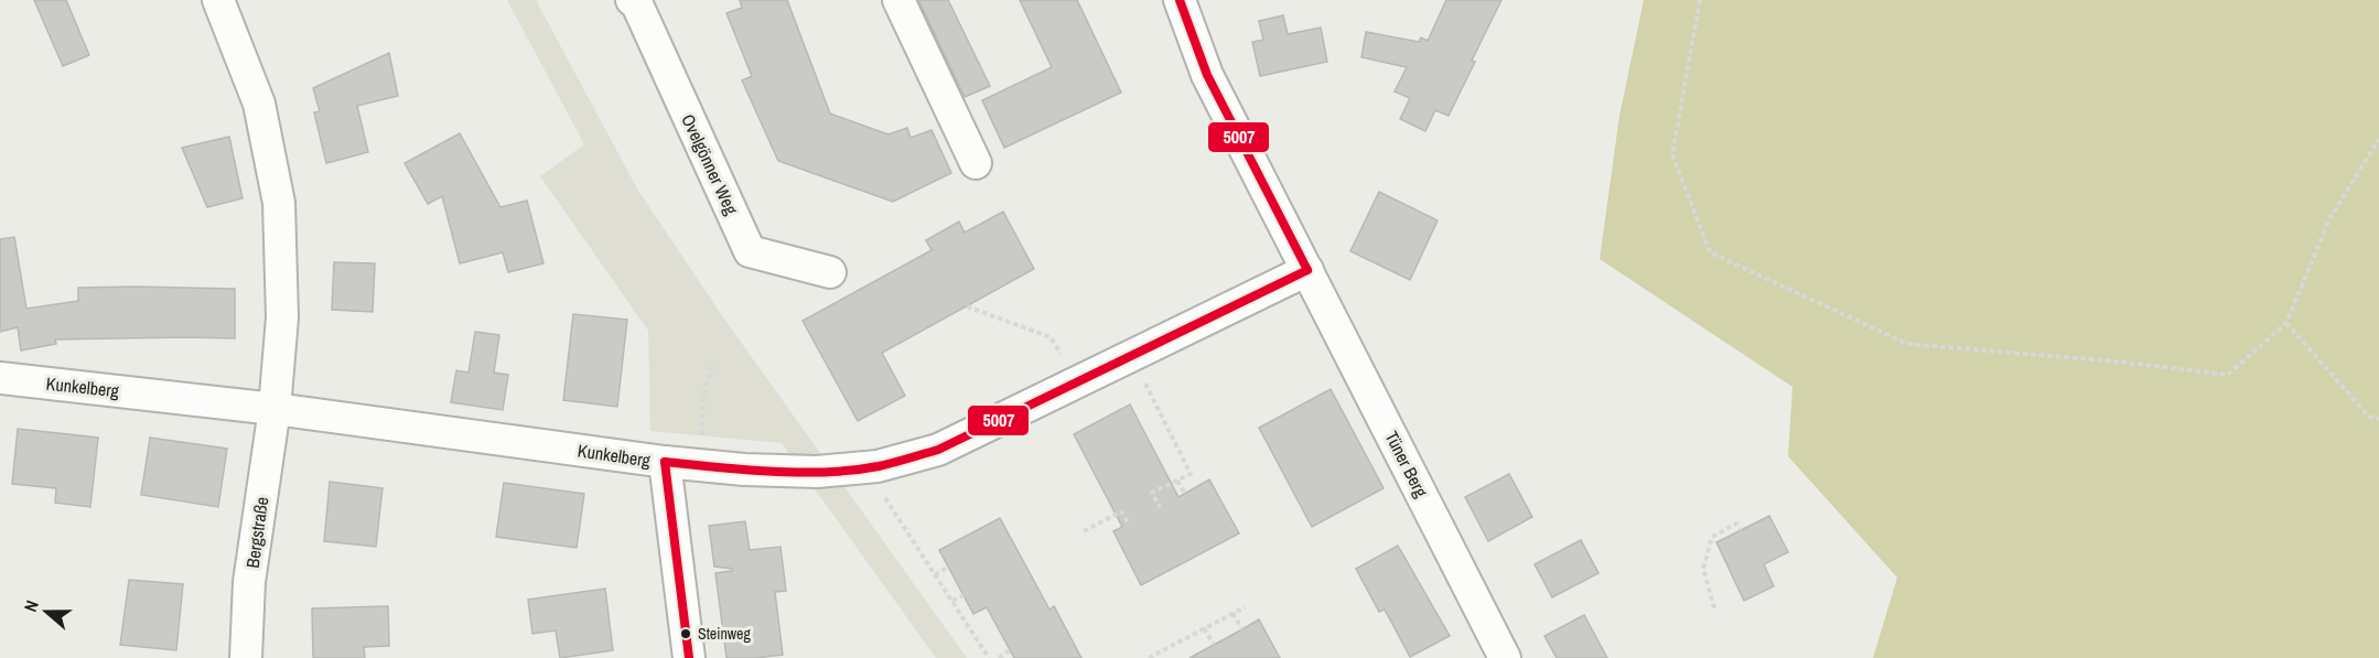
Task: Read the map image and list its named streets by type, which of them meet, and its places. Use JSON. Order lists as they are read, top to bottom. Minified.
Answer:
{"streets":{"street":["Ovelgönner Weg","Kunkelberg","Tüner Berg","Bergstraße"]},"crossings":[["Kunkelberg","Tüner Berg"],["Kunkelberg","Bergstraße"]],"places":["Steinweg"],"lines":["transit line 5007"],"north":"left"}
